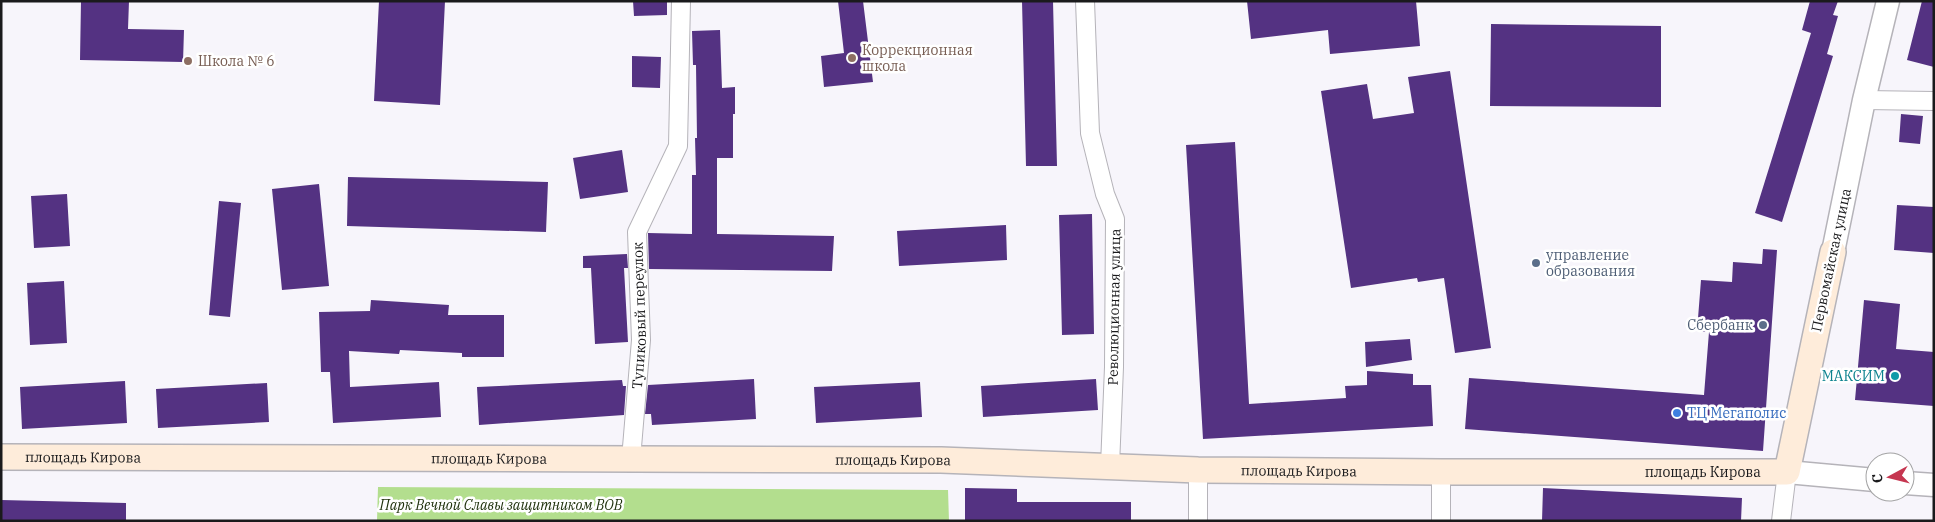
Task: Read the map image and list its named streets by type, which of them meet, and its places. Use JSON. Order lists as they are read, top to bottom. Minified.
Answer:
{"streets":{"main road":["Первомайская улица","площадь Кирова"],"street":["Революционная улица","Тупиковый переулок"]},"crossings":[["Первомайская улица","площадь Кирова"],["Революционная улица","площадь Кирова"],["Тупиковый переулок","площадь Кирова"]],"parks":["Парк Вечной Славы защитником ВОВ"],"places":["Коррекционная школа","Школа № 6","управление образования","Сбербанк","МАКСИМ","ТЦ Мегаполис"],"north":"left"}
